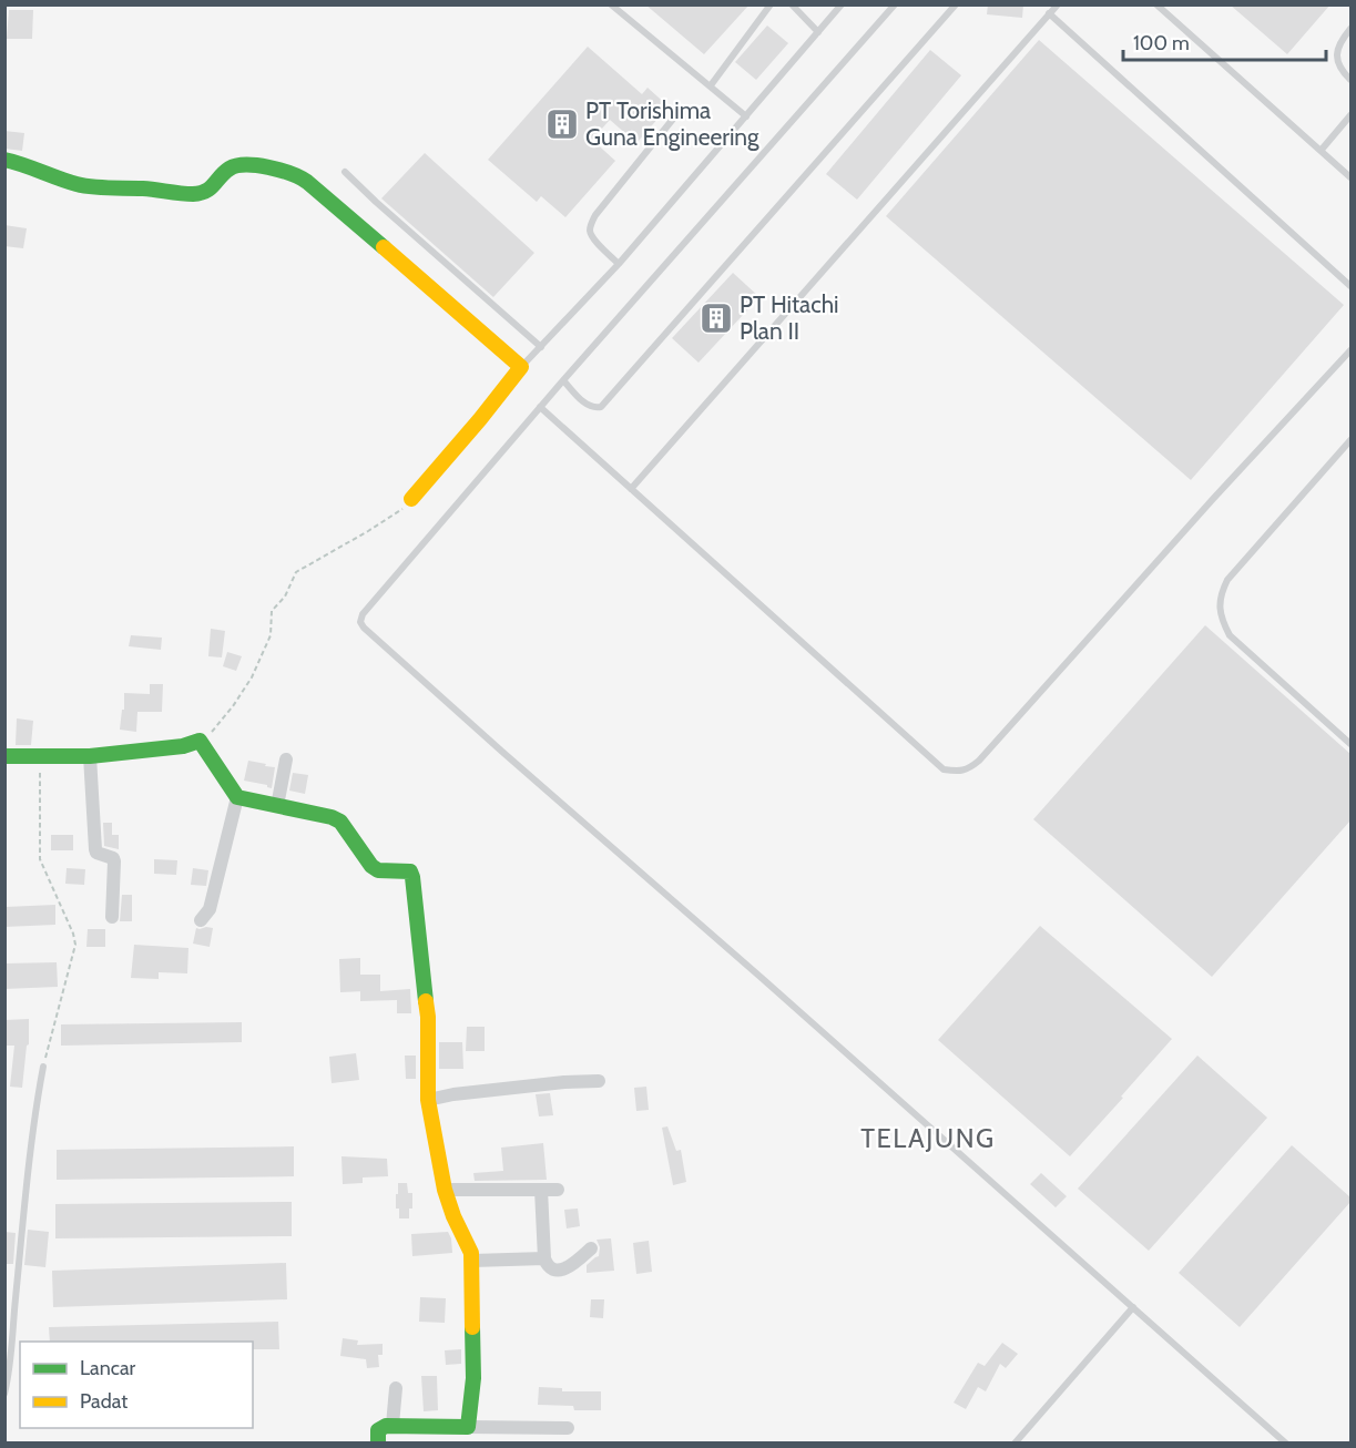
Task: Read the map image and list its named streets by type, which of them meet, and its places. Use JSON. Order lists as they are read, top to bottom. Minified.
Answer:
{"districts":["TELAJUNG"],"places":{"building":["PT Torishima Guna Engineering","PT Hitachi Plan II"]},"legend":["Lancar","Padat"],"scale_bar":"100 m"}
